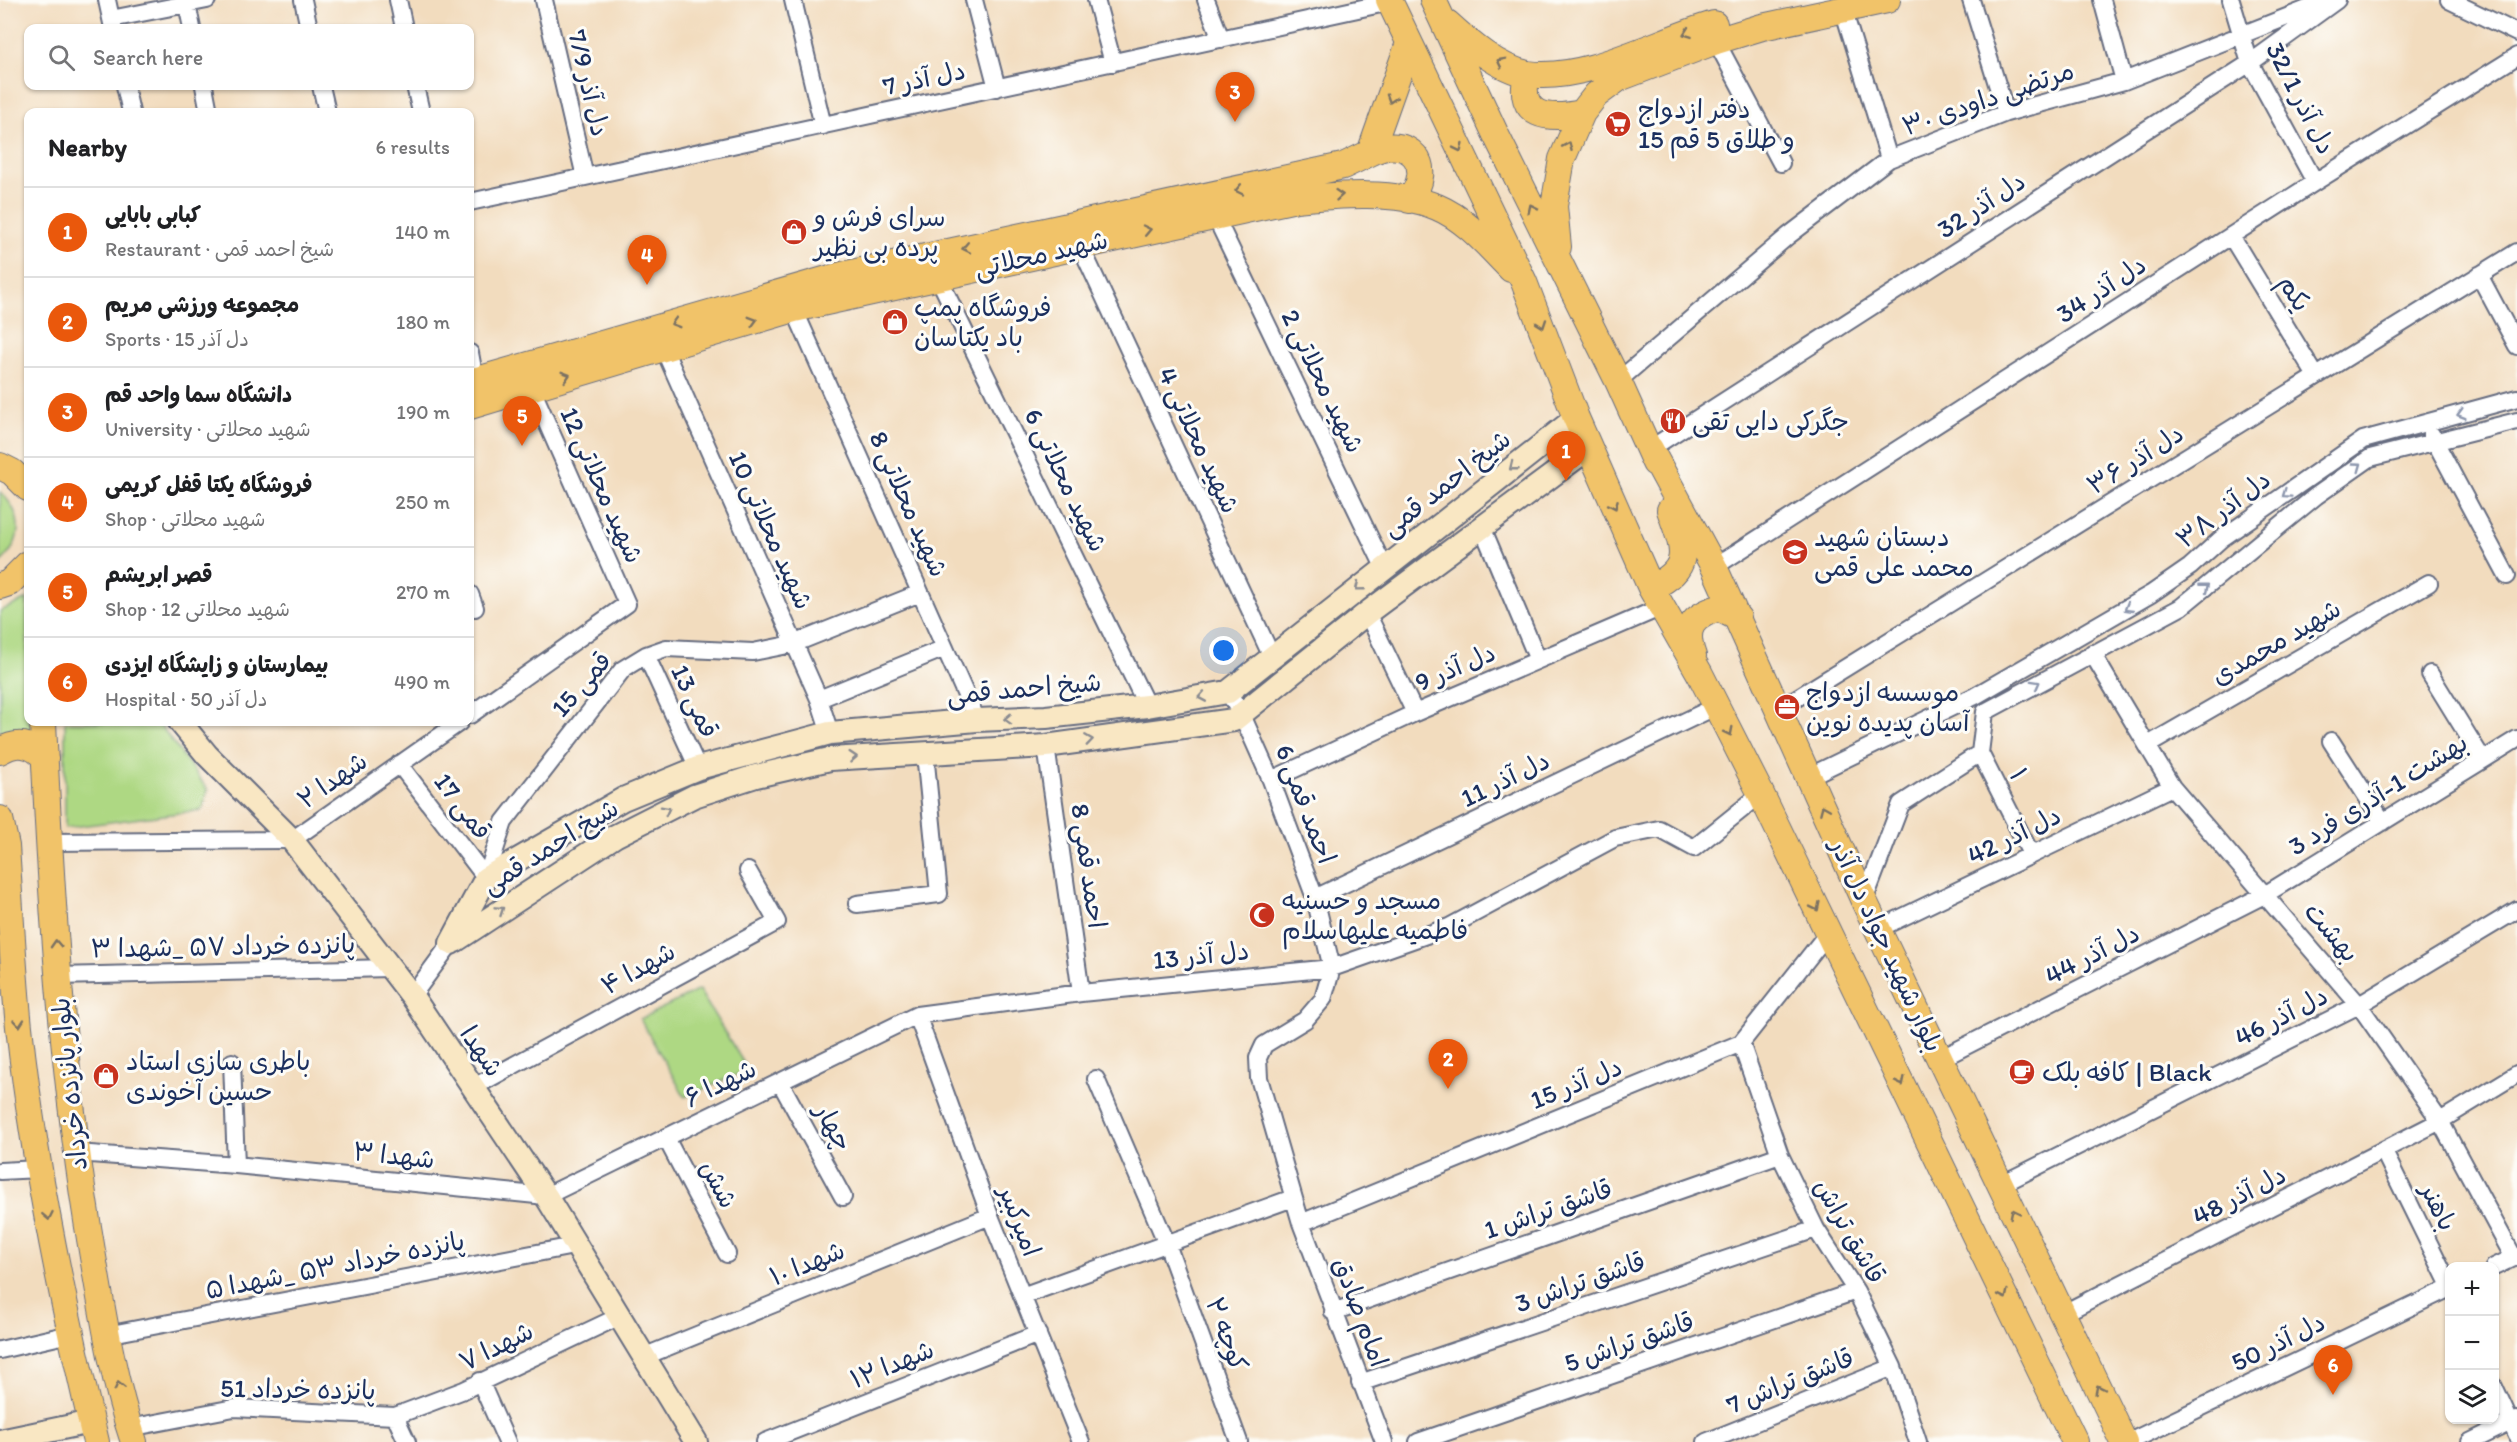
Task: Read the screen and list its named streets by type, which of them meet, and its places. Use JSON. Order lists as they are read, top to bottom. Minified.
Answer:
{"streets":{"main road":["شهید محلاتی","بلوار شهید جواد دل آذر","بلوار پانزده خرداد"],"street":["دل آذر 7","دل آذر 7/9","۳۰ مرتضی داودی","دل آذر 32/1","دل آذر 32","دل آذر 34","یکم","شهید محلاتی 2","شهید محلاتی 4","دل آذر ۳۶","شهید محلاتی 6","شیخ احمد قمی","شهید محلاتی 12","شهید محلاتی 8","دل آذر ۳۸","شهید محلاتی 10","شهید محمدی","دل آذر 9","قمی 15","قمی 13","۱","دل آذر 11","شهدا ۲","بهشت 1-آذری فرد 3","احمد قمی 6","قمی 17","دل آذر 42","احمد قمی 8","بهشت","پانزده خرداد ۵۷ _شهدا ۳","دل آذر 44","دل آذر 13","شهدا ۴","دل آذر 46","شهدا","شهدا ۶","دل آذر 15","چهار","شهدا ۳","شش","دل آذر 48","باهنر","قاشق تراش 1","امیرکبیر","قاشق تراش","شهدا ۱۰","پانزده خرداد ۵۳ _شهدا ۵","قاشق تراش 3","امام صادق","کوچه ۲","قاشق تراش 5","دل آذر 50","شهدا ۷","شهدا ۱۲","قاشق تراش 7","پانزده خرداد 51"]},"crossings":[["دل آذر 7","دل آذر 7/9"],["دل آذر 7","بلوار شهید جواد دل آذر"],["۳۰ مرتضی داودی","دل آذر 32/1"],["دل آذر 32/1","دل آذر 32"],["دل آذر 32/1","دل آذر 34"],["دل آذر 32","بلوار شهید جواد دل آذر"],["شهید محلاتی","شهید محلاتی 2"],["شهید محلاتی","شهید محلاتی 4"],["شهید محلاتی","شهید محلاتی 6"],["شهید محلاتی","شهید محلاتی 12"],["شهید محلاتی","شهید محلاتی 8"],["شهید محلاتی","شهید محلاتی 10"],["شهید محلاتی","بلوار شهید جواد دل آذر"],["دل آذر 34","یکم"],["دل آذر 34","بلوار شهید جواد دل آذر"],["یکم","دل آذر ۳۶"],["شهید محلاتی 2","شیخ احمد قمی"],["شهید محلاتی 4","شیخ احمد قمی"],["دل آذر ۳۶","بلوار شهید جواد دل آذر"],["شهید محلاتی 6","شیخ احمد قمی"],["شیخ احمد قمی","شهید محلاتی 8"],["شیخ احمد قمی","شهید محلاتی 10"],["شیخ احمد قمی","قمی 15"],["شیخ احمد قمی","قمی 13"],["شیخ احمد قمی","احمد قمی 6"],["شیخ احمد قمی","قمی 17"],["شیخ احمد قمی","احمد قمی 8"],["شیخ احمد قمی","بلوار شهید جواد دل آذر"],["شیخ احمد قمی","شهدا"],["شهید محلاتی 8","قمی 15"],["دل آذر ۳۸","۱"],["دل آذر ۳۸","بهشت"],["دل آذر ۳۸","بلوار شهید جواد دل آذر"],["شهید محلاتی 10","قمی 15"],["شهید محمدی","بهشت"],["دل آذر 9","احمد قمی 6"],["دل آذر 9","بلوار شهید جواد دل آذر"],["قمی 15","قمی 13"],["قمی 15","قمی 17"],["۱","دل آذر 42"],["دل آذر 11","احمد قمی 6"],["دل آذر 11","بلوار شهید جواد دل آذر"],["شهدا ۲","قمی 17"],["شهدا ۲","شهدا"],["بهشت 1-آذری فرد 3","بهشت"],["بهشت 1-آذری فرد 3","دل آذر 44"],["احمد قمی 6","دل آذر 13"],["احمد قمی 6","امام صادق"],["دل آذر 42","بهشت"],["دل آذر 42","بلوار شهید جواد دل آذر"],["احمد قمی 8","دل آذر 13"],["بهشت","دل آذر 44"],["بهشت","دل آذر 46"],["بهشت","دل آذر 48"],["بلوار شهید جواد دل آذر","دل آذر 44"],["بلوار شهید جواد دل آذر","دل آذر 13"],["بلوار شهید جواد دل آذر","دل آذر 46"],["بلوار شهید جواد دل آذر","دل آذر 15"],["بلوار شهید جواد دل آذر","دل آذر 48"],["پانزده خرداد ۵۷ _شهدا ۳","شهدا"],["پانزده خرداد ۵۷ _شهدا ۳","بلوار پانزده خرداد"],["دل آذر 13","شهدا ۶"],["دل آذر 13","امیرکبیر"],["شهدا ۴","شهدا"],["شهدا","شهدا ۶"],["شهدا","شهدا ۳"],["شهدا","شهدا ۱۰"],["شهدا","پانزده خرداد ۵۳ _شهدا ۵"],["شهدا","شهدا ۷"],["شهدا ۶","چهار"],["شهدا ۶","شهدا ۳"],["شهدا ۶","شش"],["شهدا ۶","امیرکبیر"],["دل آذر 15","قاشق تراش"],["دل آذر 15","امام صادق"],["بلوار پانزده خرداد","شهدا ۳"],["بلوار پانزده خرداد","پانزده خرداد ۵۳ _شهدا ۵"],["بلوار پانزده خرداد","پانزده خرداد 51"],["دل آذر 48","باهنر"],["قاشق تراش 1","قاشق تراش"],["قاشق تراش 1","امام صادق"],["امیرکبیر","شهدا ۱۰"],["امیرکبیر","شهدا ۱۲"],["قاشق تراش","قاشق تراش 3"],["قاشق تراش","قاشق تراش 5"],["قاشق تراش","قاشق تراش 7"],["قاشق تراش 3","امام صادق"],["شهدا ۷","پانزده خرداد 51"]],"places":{"supermarket":["دفتر ازدواج 15 و طلاق 5 قم"],"shop":["سرای فرش و پرده بی نظیر","فروشگاه پمپ باد یکتاسان","باطری سازی استاد حسین آخوندی"],"restaurant":["جگرکی دایی تقی"],"school or university":["دبستان شهید محمد علی قمی"],"office":["موسسه ازدواج آسان پدیده نوین"],"mosque":["مسجد و حسنیه فاطمیه علیهاسلام"],"cafe":["کافه بلک | Black"]},"page":{"search":"Search here","pins":["3","4","5","1","2","6"],"heading":["Nearby","6 results"],"list":[{"mark":"1","name":"کبابی بابایی","note":"Restaurant · شیخ احمد قمی","value":"140 m"},{"mark":"2","name":"مجموعه ورزشی مریم","note":"Sports · دل آذر 15","value":"180 m"},{"mark":"3","name":"دانشگاه سما واحد قم","note":"University · شهید محلاتی","value":"190 m"},{"mark":"4","name":"فروشگاه یکتا قفل کریمی","note":"Shop · شهید محلاتی","value":"250 m"},{"mark":"5","name":"قصر ابریشم","note":"Shop · شهید محلاتی 12","value":"270 m"},{"mark":"6","name":"بیمارستان و زایشگاه ایزدی","note":"Hospital · دل آذر 50","value":"490 m"}],"map_buttons":["+","−"]}}
